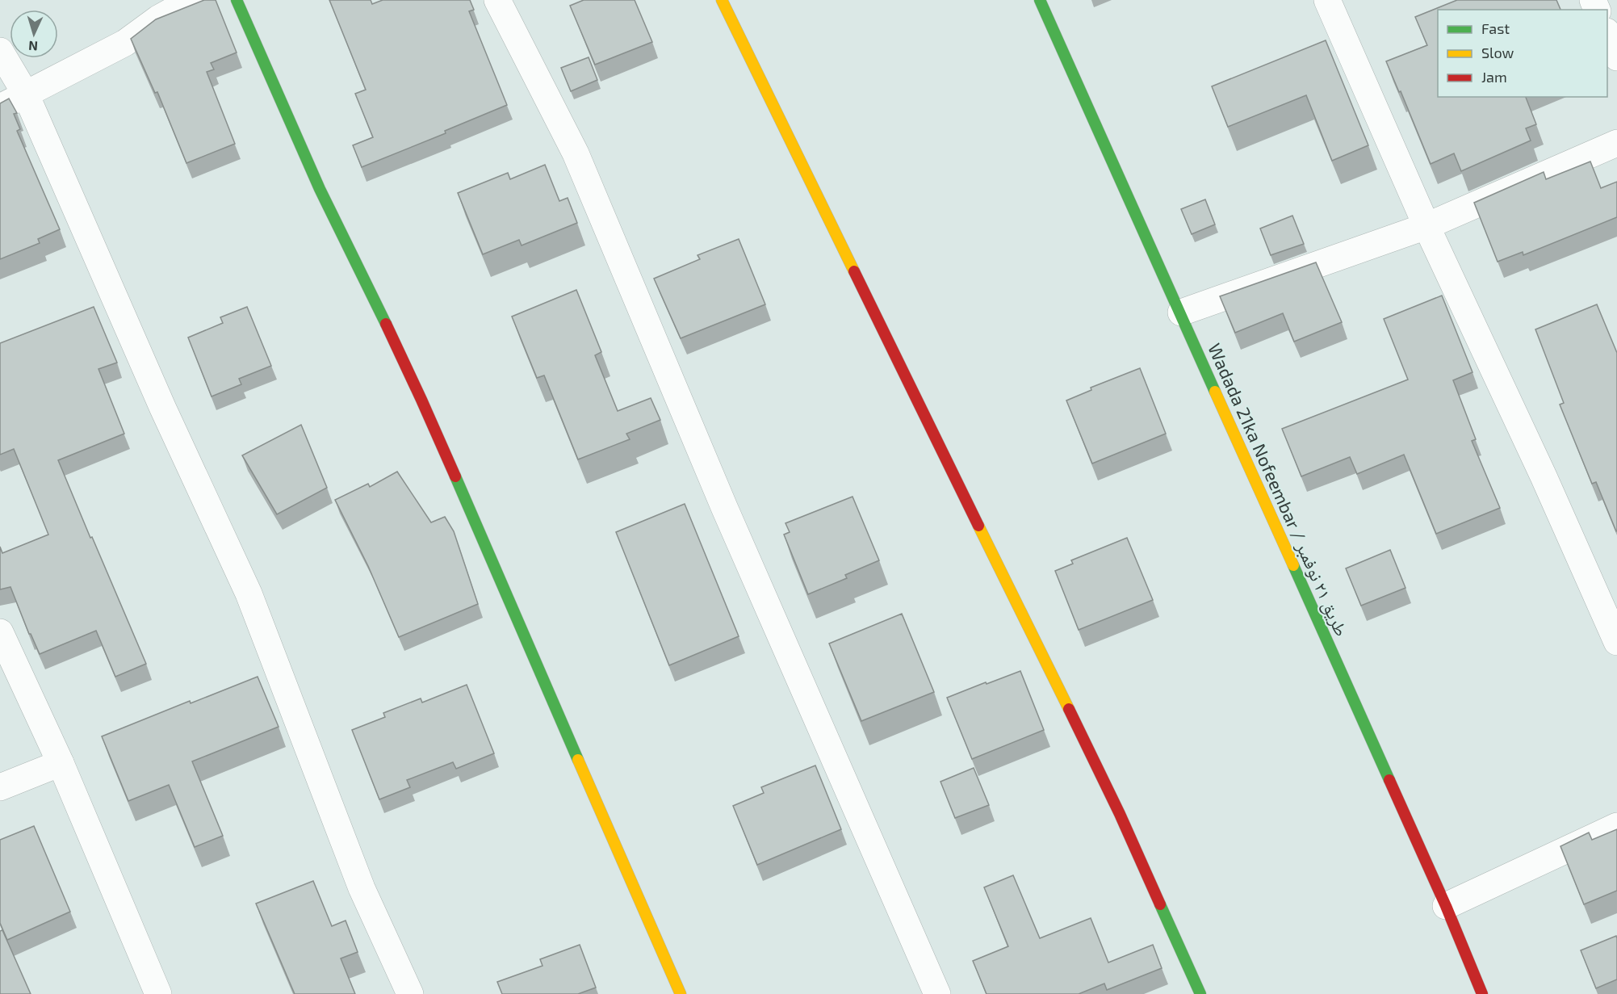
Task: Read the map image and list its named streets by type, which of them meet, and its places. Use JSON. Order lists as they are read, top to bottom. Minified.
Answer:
{"streets":{"street":["Wadada 21ka Nofeembar / طريق ٢١ نوفمبر"]},"legend":["Fast","Slow","Jam"],"north":"bottom"}
